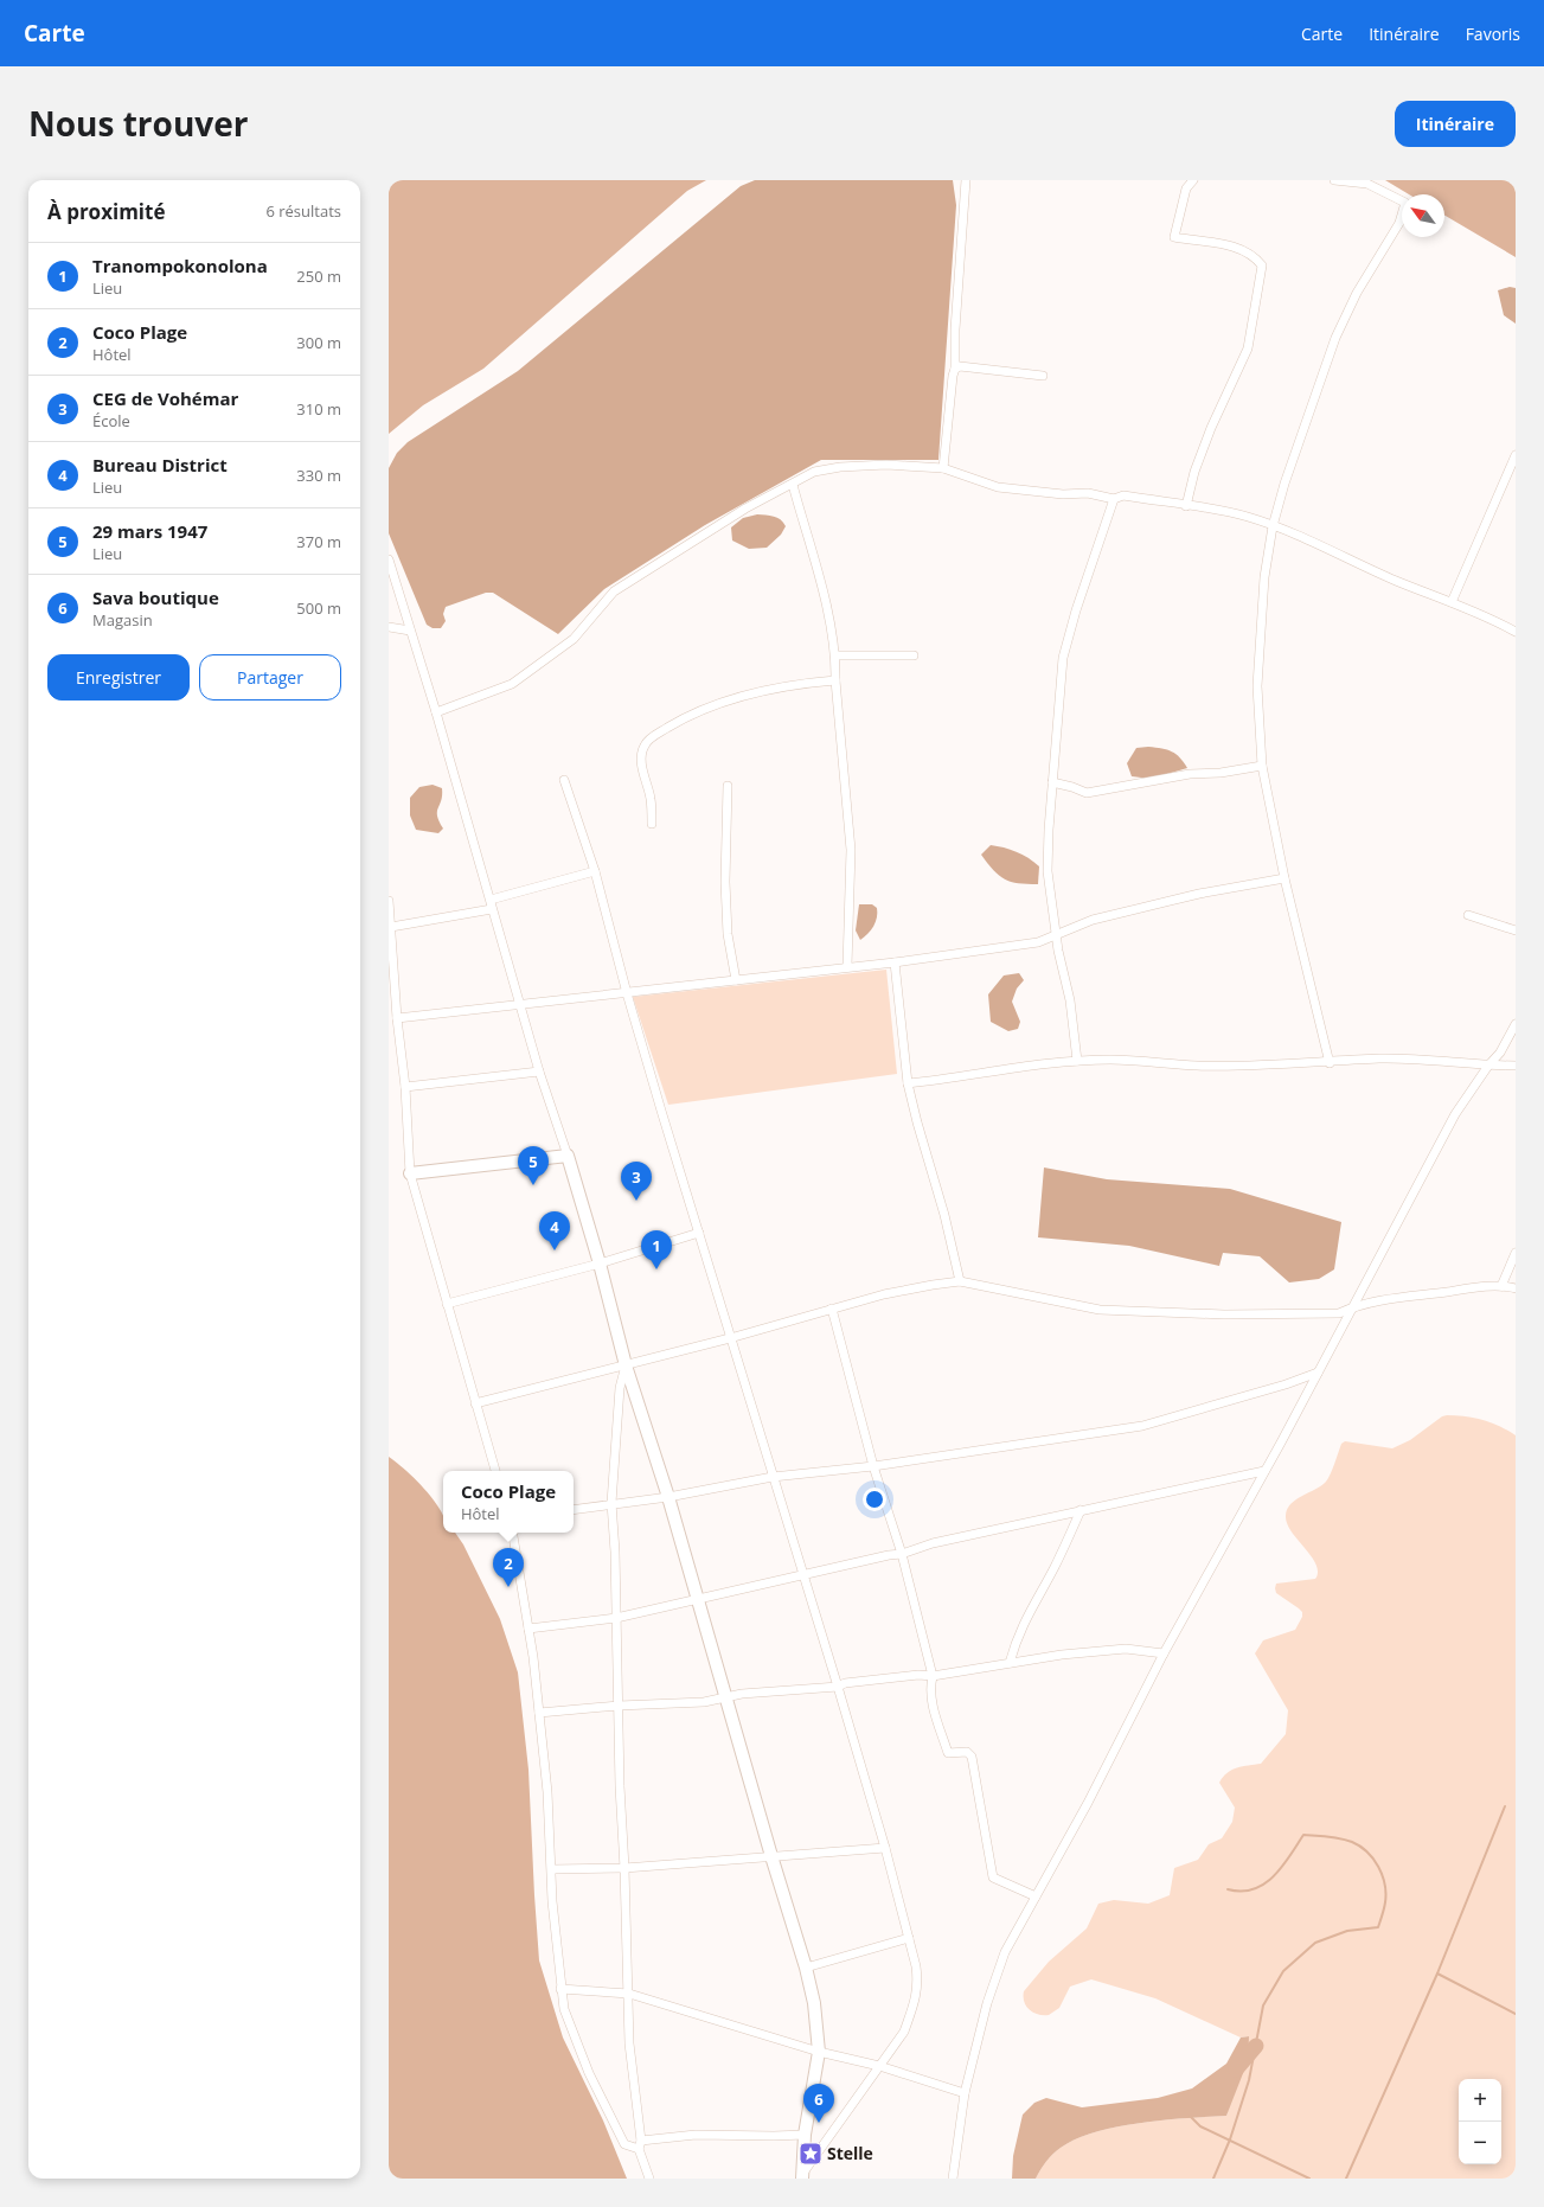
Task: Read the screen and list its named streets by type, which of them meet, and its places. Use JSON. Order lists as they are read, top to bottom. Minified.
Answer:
{"places":{"place":["Stelle"]},"north":"top left","page":{"header":"Carte","nav":["Carte","Itinéraire","Favoris"],"title":"Nous trouver","buttons":["Itinéraire",["Enregistrer","Partager"]],"heading":["À proximité","6 résultats"],"list":[{"mark":"1","name":"Tranompokonolona","note":"Lieu","value":"250 m"},{"mark":"2","name":"Coco Plage","note":"Hôtel","value":"300 m"},{"mark":"3","name":"CEG de Vohémar","note":"École","value":"310 m"},{"mark":"4","name":"Bureau District","note":"Lieu","value":"330 m"},{"mark":"5","name":"29 mars 1947","note":"Lieu","value":"370 m"},{"mark":"6","name":"Sava boutique","note":"Magasin","value":"500 m"}],"pins":["5","3","4","1","2","6"],"popup":["Coco Plage","Hôtel"],"map_buttons":["+","−"]}}
